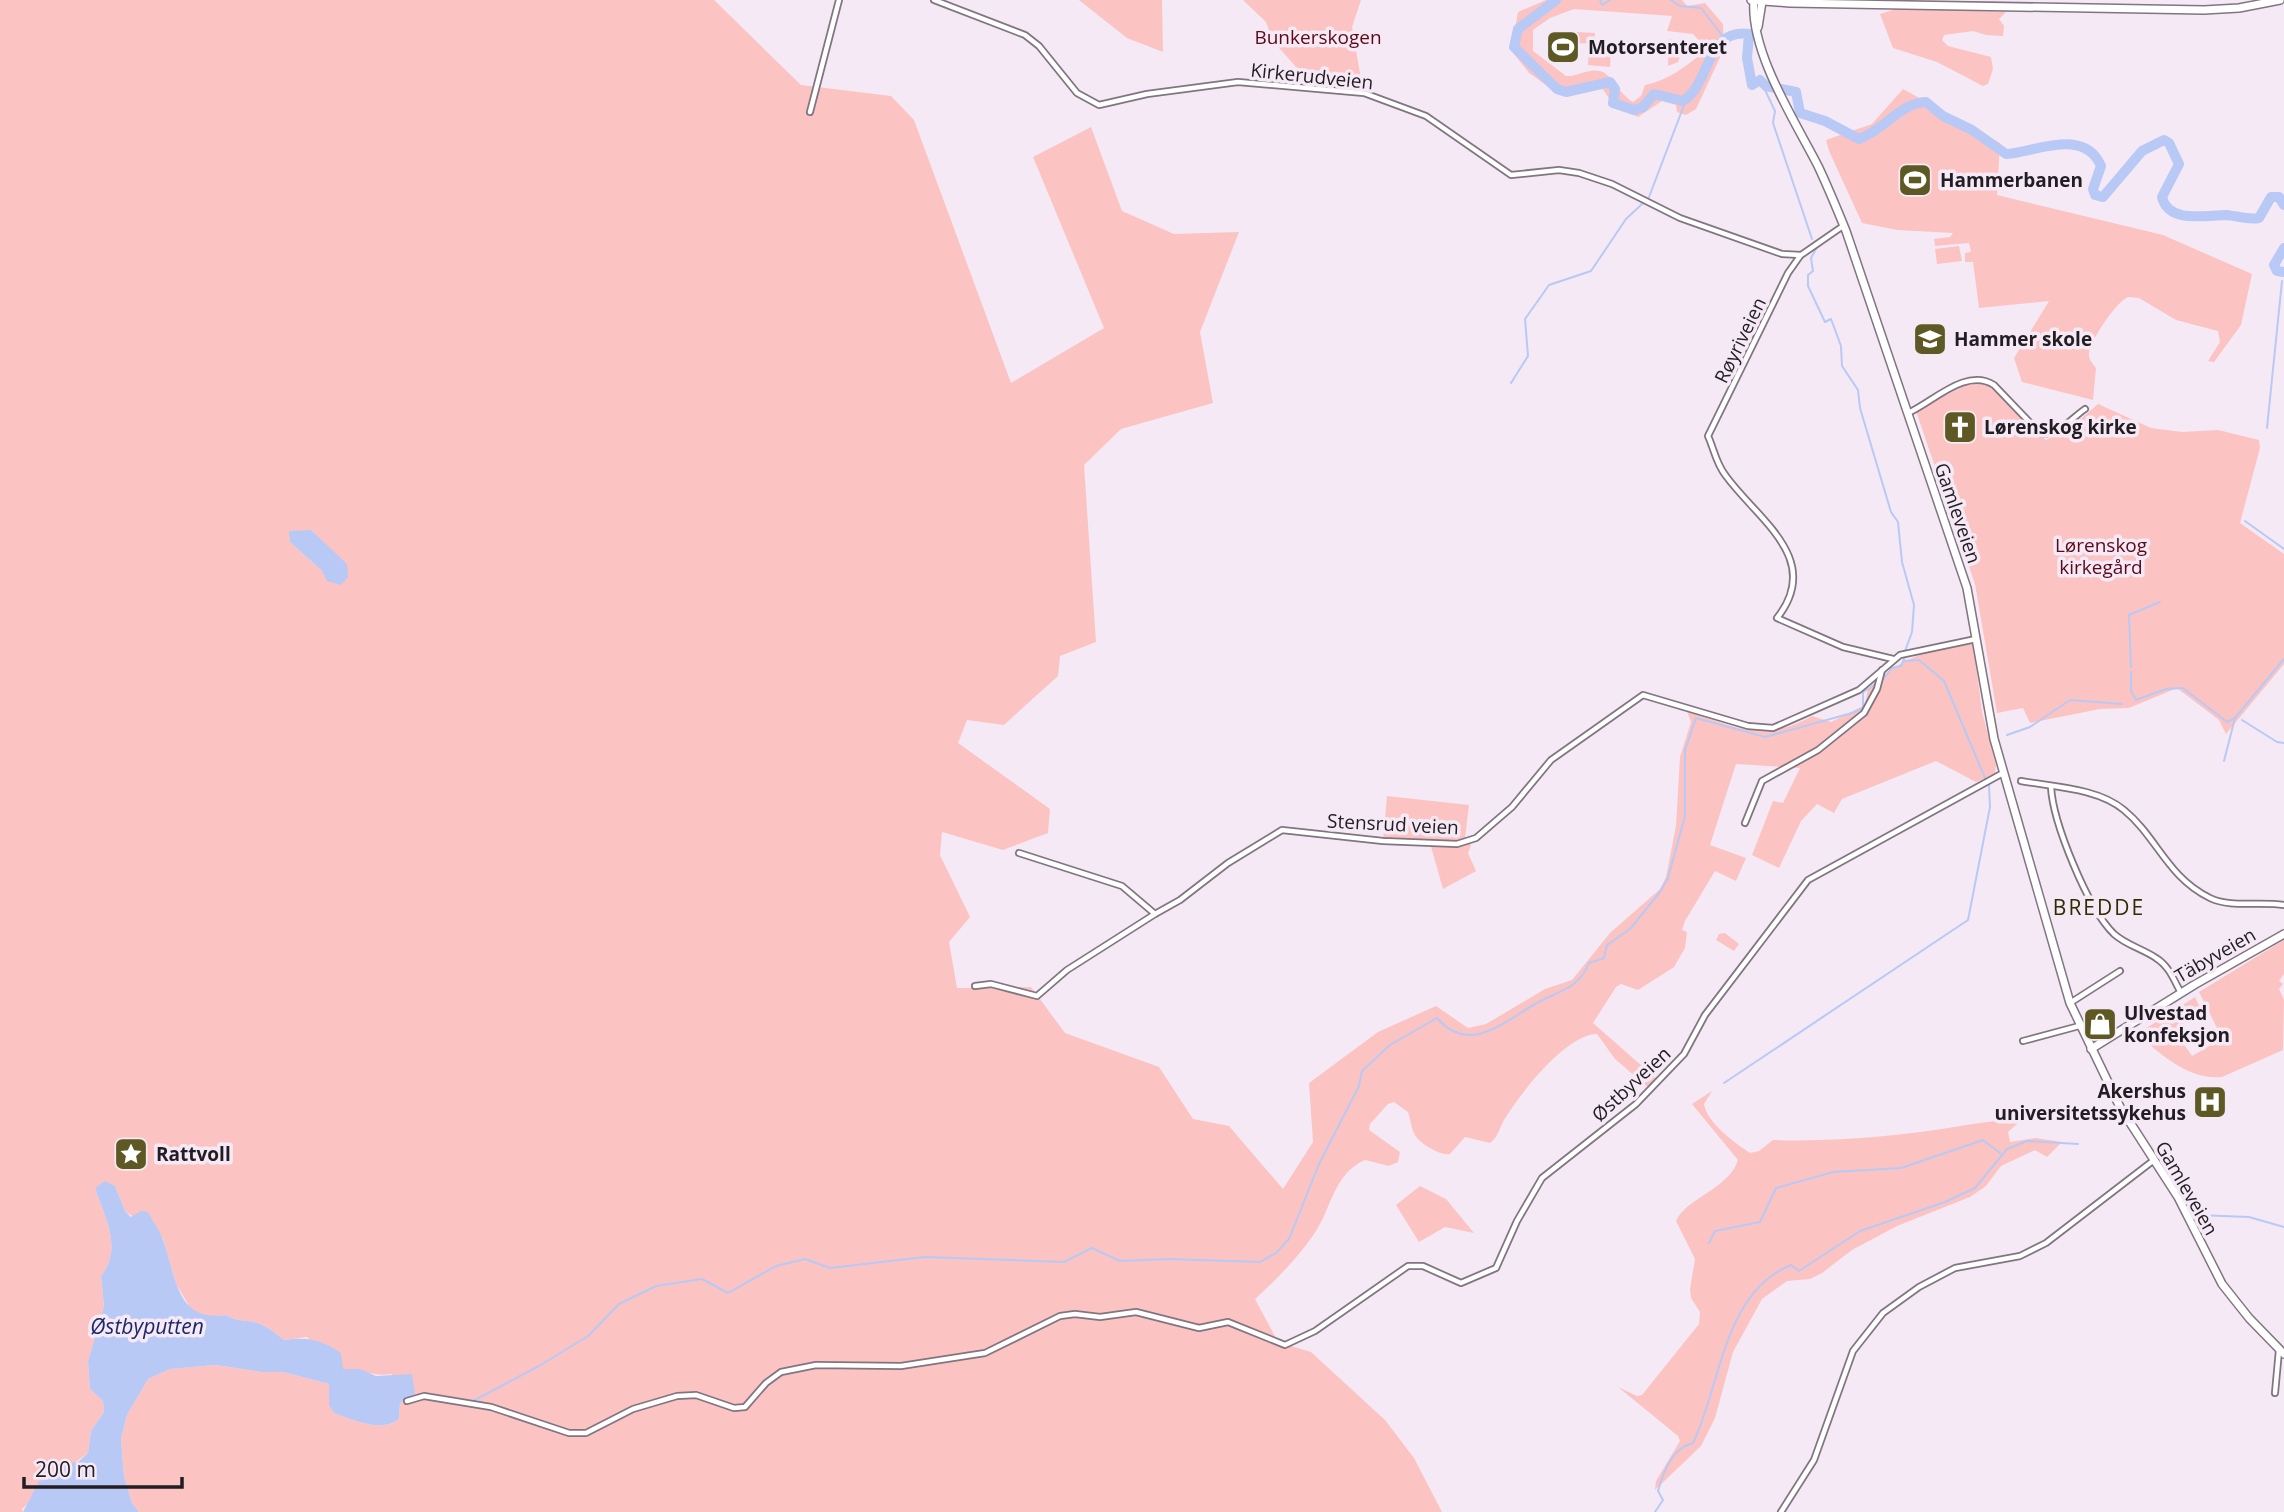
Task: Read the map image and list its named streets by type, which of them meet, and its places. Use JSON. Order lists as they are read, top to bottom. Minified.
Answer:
{"streets":{"main road":["Gamleveien","Täbyveien"],"street":["Kirkerudveien","Røyriveien","Stensrud veien","Østbyveien"]},"crossings":[["Kirkerudveien","Røyriveien"],["Røyriveien","Stensrud veien"],["Gamleveien","Stensrud veien"],["Gamleveien","Täbyveien"],["Gamleveien","Østbyveien"]],"districts":["BREDDE"],"water":["Østbyputten"],"parks":["Bunkerskogen","Lørenskog kirkegård"],"places":{"sports":["Motorsenteret","Hammerbanen"],"school or university":["Hammer skole"],"church":["Lørenskog kirke"],"shop":["Ulvestad konfeksjon"],"hospital":["Akershus universitetssykehus"],"place":["Rattvoll"]},"scale_bar":"200 m"}
